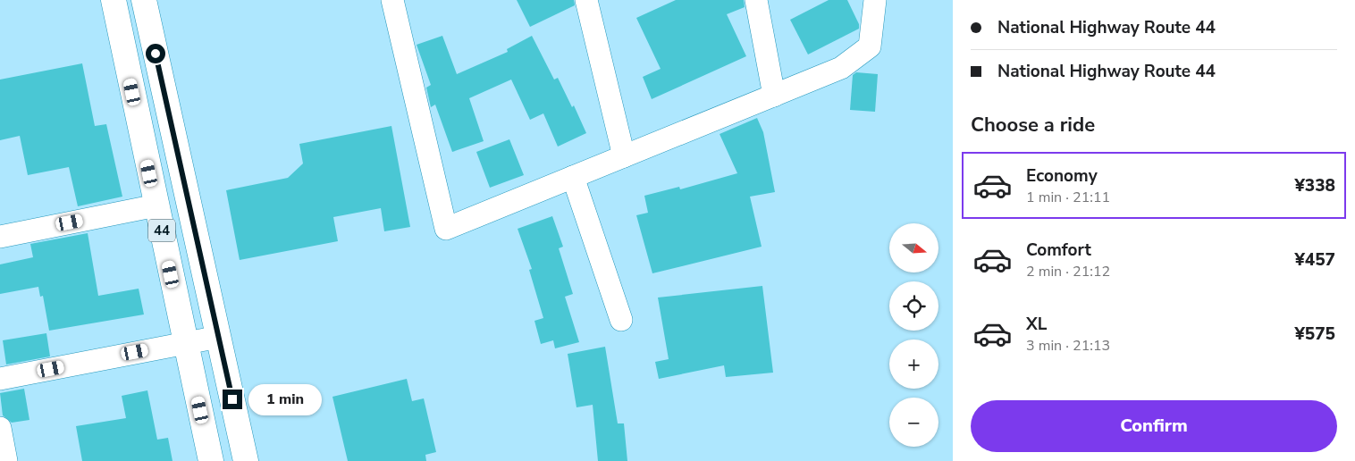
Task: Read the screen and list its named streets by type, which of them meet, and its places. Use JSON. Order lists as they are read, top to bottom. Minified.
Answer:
{"streets":{"highway":["44"]},"north":"right","page":{"banner":["National Highway Route 44","National Highway Route 44"],"heading":"Choose a ride","list":[{"name":"Economy","note":"1 min · 21:11","value":"¥338"},{"name":"Comfort","note":"2 min · 21:12","value":"¥457"},{"name":"XL","note":"3 min · 21:13","value":"¥575"}],"map_buttons":["+","−"],"bubble":"1 min","buttons":"Confirm"}}
